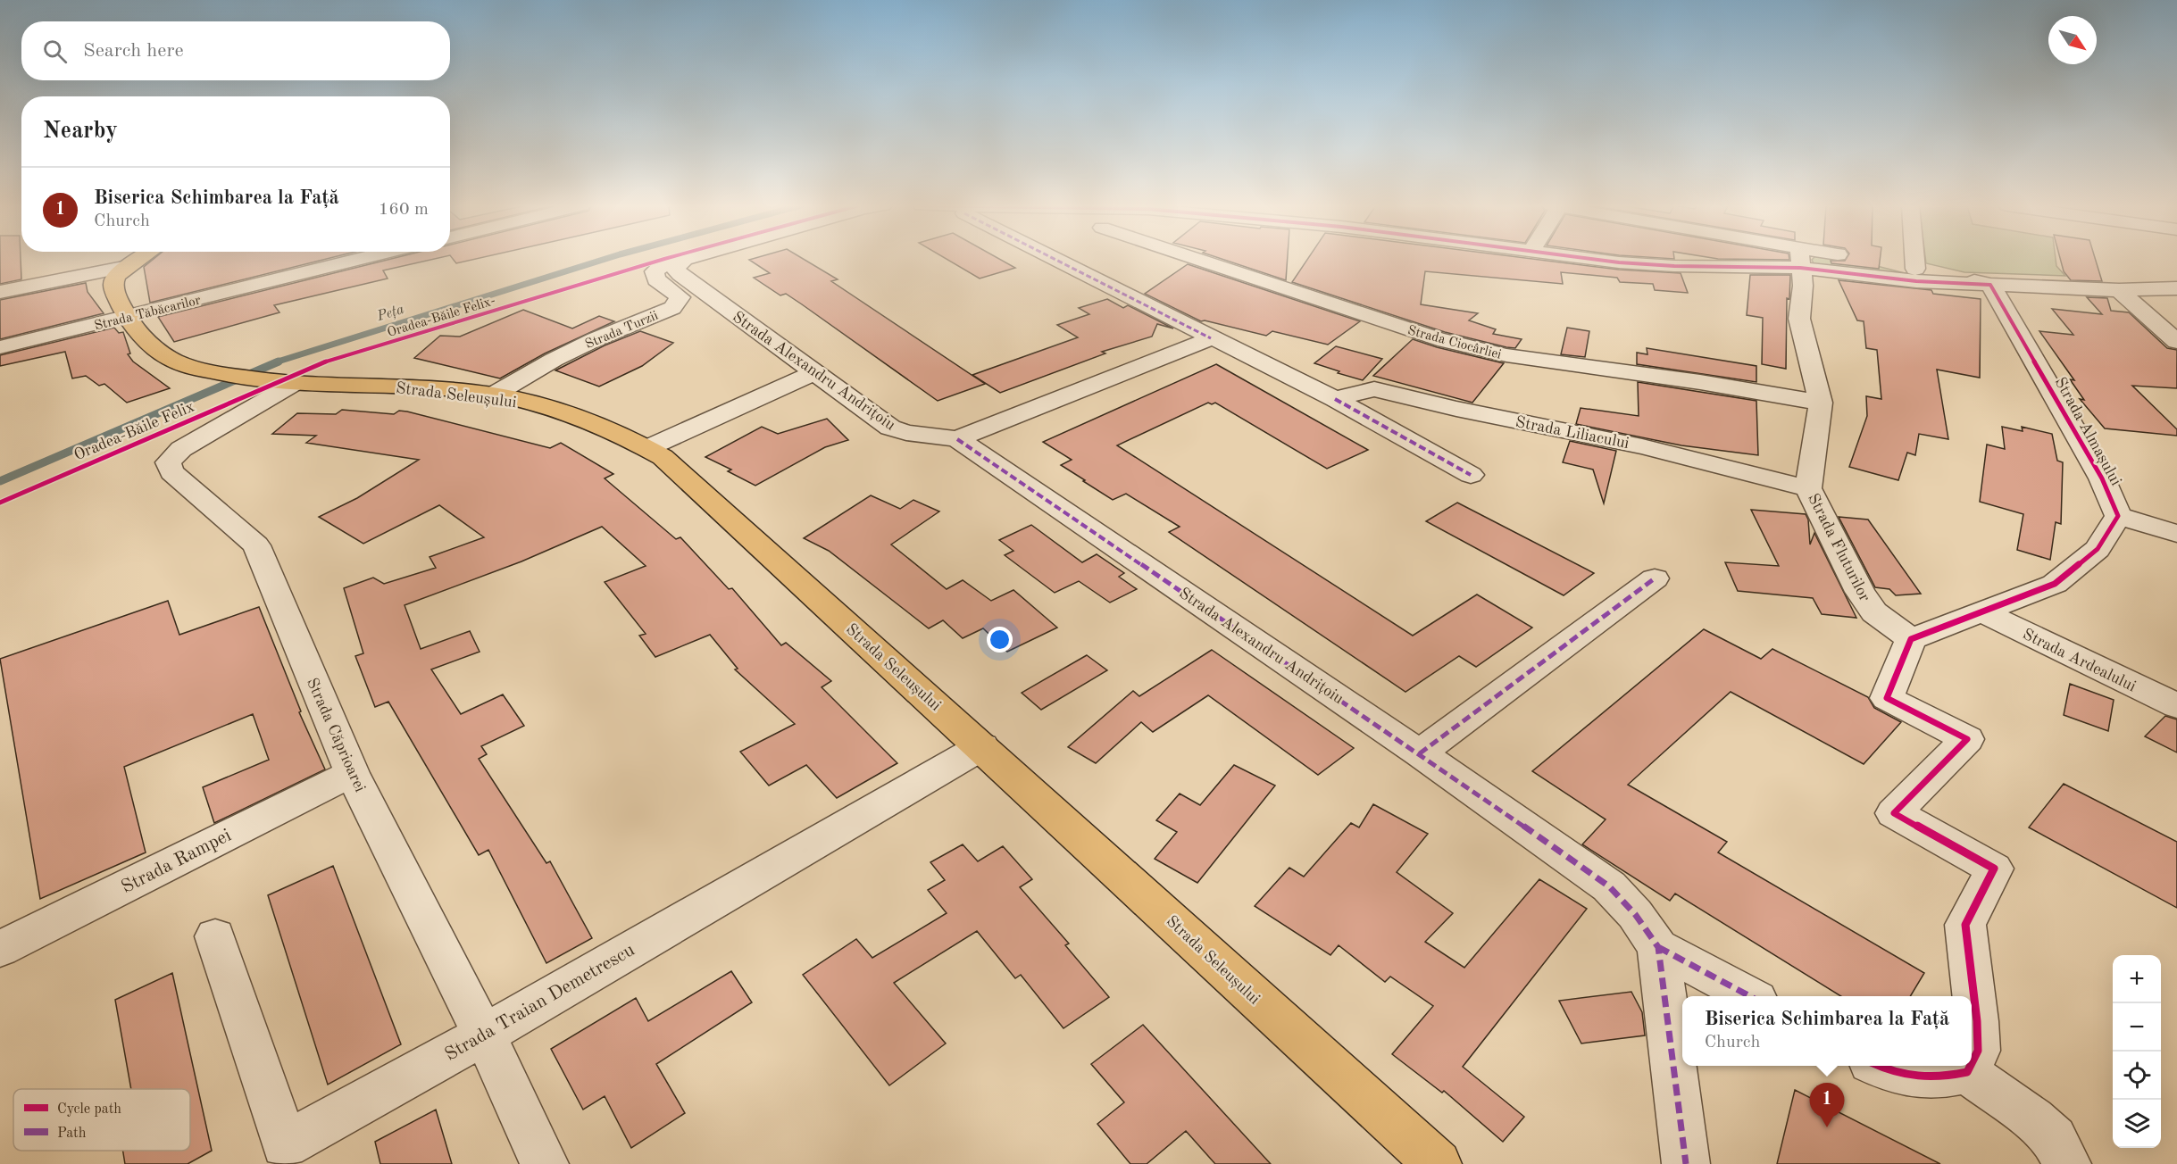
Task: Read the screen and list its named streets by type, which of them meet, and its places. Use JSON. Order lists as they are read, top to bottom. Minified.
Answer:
{"streets":{"main road":["Strada Seleușului"],"street":["Strada Tăbăcarilor","Strada Turzii","Strada Ciocârliei","Strada Alexandru Andrițoiu","Strada Almașului","Strada Liliacului","Strada Fluturilor","Strada Ardealului","Strada Căprioarei","Strada Rampei","Strada Traian Demetrescu"],"cycle path":["Oradea-Băile Felix-"]},"crossings":[["Strada Tăbăcarilor","Strada Seleușului"],["Strada Turzii","Strada Seleușului"],["Strada Ciocârliei","Strada Fluturilor"],["Strada Seleușului","Strada Căprioarei"],["Strada Seleușului","Strada Traian Demetrescu"],["Strada Liliacului","Strada Fluturilor"],["Strada Căprioarei","Strada Rampei"],["Strada Căprioarei","Strada Traian Demetrescu"]],"water":["Peța"],"legend":["Cycle path","Path"],"north":"bottom right","page":{"search":"Search here","heading":"Nearby","list":[{"mark":"1","name":"Biserica Schimbarea la Față","note":"Church","value":"160 m"}],"map_buttons":["+","−"],"popup":["Biserica Schimbarea la Față","Church"],"pins":"1"}}
